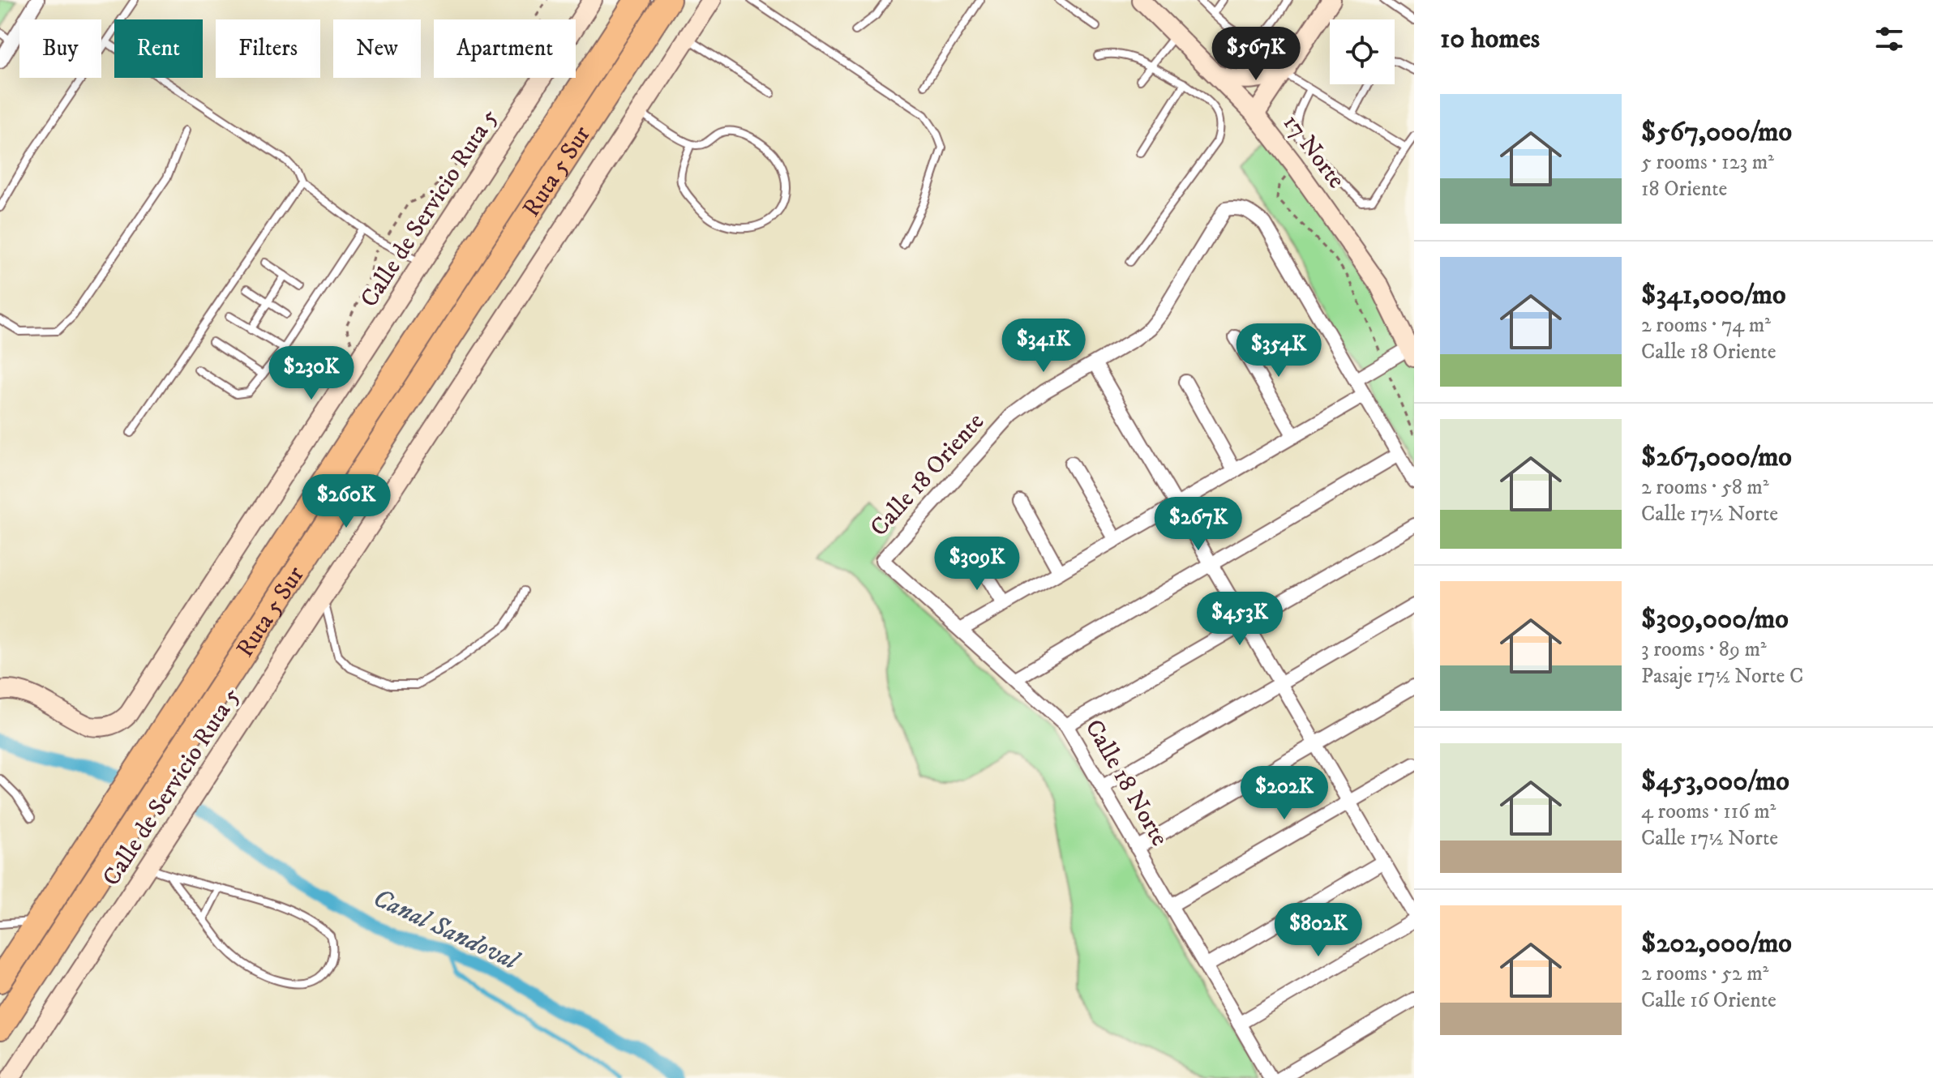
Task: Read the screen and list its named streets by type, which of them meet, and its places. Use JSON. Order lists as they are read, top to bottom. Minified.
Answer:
{"streets":{"highway":["Ruta 5 Sur"],"street":["17 Norte","Calle de Servicio Ruta 5","Calle 18 Oriente","Calle 18 Norte"]},"crossings":[["Calle 18 Oriente","Calle 18 Norte"]],"water":["Canal Sandoval"],"page":{"heading":"10 homes","chip":["Buy","Rent","Filters","New","Apartment"],"price":["$567K","$341K","$354K","$230K","$260K","$267K","$309K","$453K","$202K","$802K"],"list":[{"name":"$567,000/mo","note":"5 rooms · 123 m² · 18 Oriente"},{"name":"$341,000/mo","note":"2 rooms · 74 m² · Calle 18 Oriente"},{"name":"$267,000/mo","note":"2 rooms · 58 m² · Calle 17½ Norte"},{"name":"$309,000/mo","note":"3 rooms · 89 m² · Pasaje 17½ Norte C"},{"name":"$453,000/mo","note":"4 rooms · 116 m² · Calle 17½ Norte"},{"name":"$202,000/mo","note":"2 rooms · 52 m² · Calle 16 Oriente"}]}}
